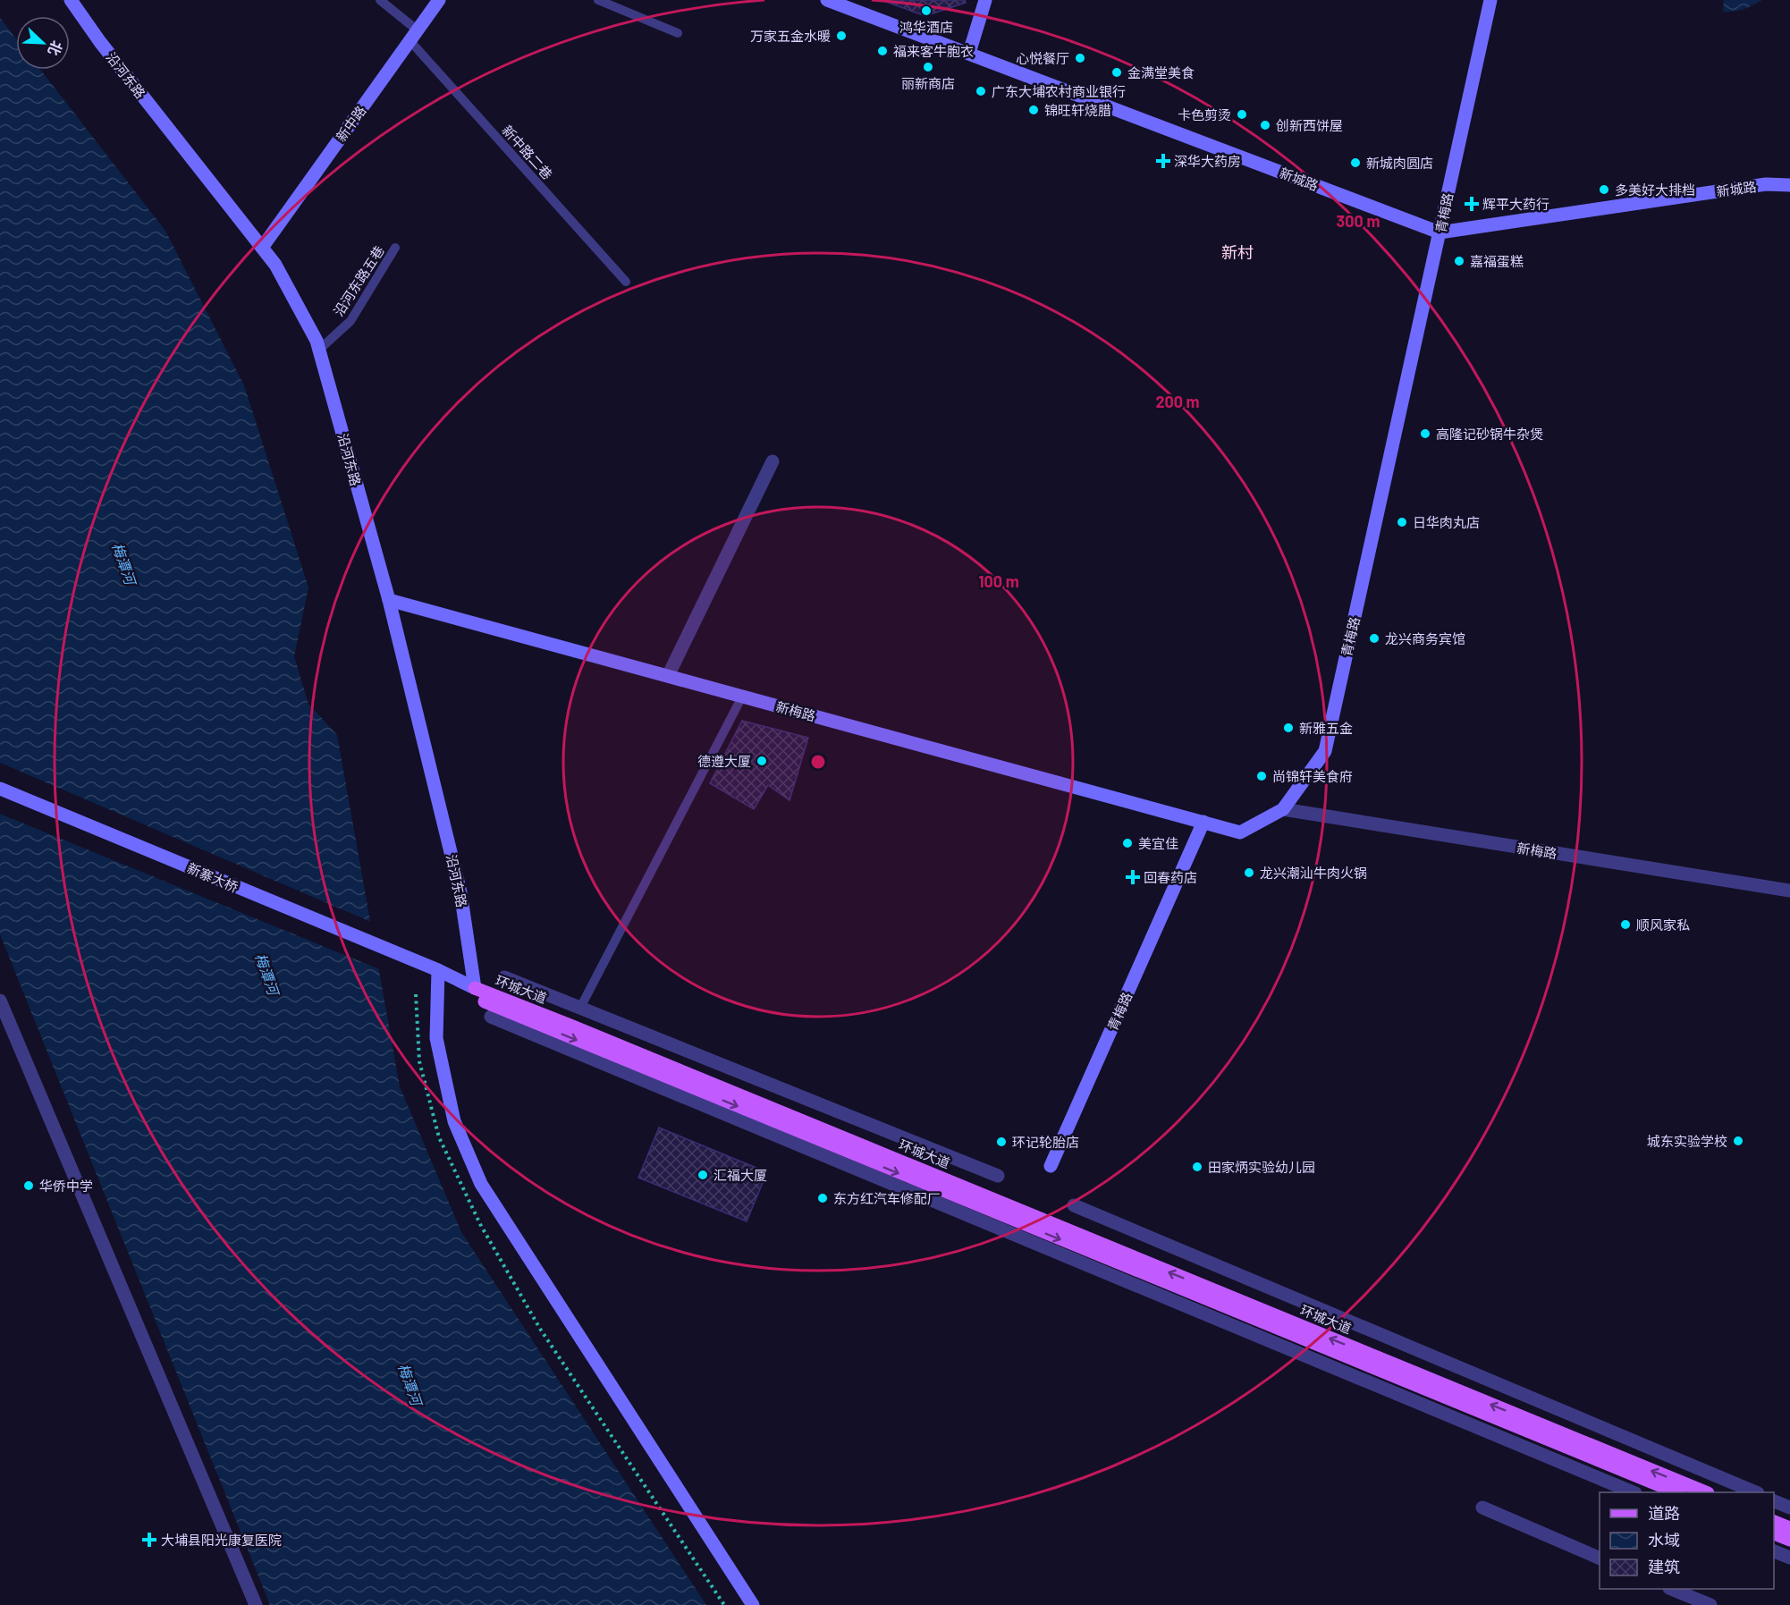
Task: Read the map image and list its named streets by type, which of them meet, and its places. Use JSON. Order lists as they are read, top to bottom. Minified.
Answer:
{"streets":{"main road":["沿河东路","新中路","新城路","青梅路","新梅路","新寨大桥","环城大道"],"lane":["新中路二巷","沿河东路五巷"]},"crossings":[["沿河东路","新中路"],["沿河东路","沿河东路五巷"],["沿河东路","新梅路"],["沿河东路","新寨大桥"],["沿河东路","环城大道"],["新中路","新中路二巷"],["新城路","青梅路"],["青梅路","新梅路"],["新寨大桥","环城大道"]],"districts":["新村"],"water":["梅潭河"],"places":{"other":["鸿华酒店","万家五金水暖","福来客牛胞衣","心悦餐厅","丽新商店","金满堂美食","广东大埔农村商业银行","锦旺轩烧腊","卡色剪烫","创新西饼屋","新城肉圆店","多美好大排档","嘉福蛋糕","高隆记砂锅牛杂煲","日华肉丸店","龙兴商务宾馆","新雅五金","德遵大厦","尚锦轩美食府","美宜佳","龙兴潮汕牛肉火锅","顺风家私","城东实验学校","环记轮胎店","田家炳实验幼儿园","汇福大厦","华侨中学","东方红汽车修配厂"],"health":["深华大药房","辉平大药行","回春药店","大埔县阳光康复医院"]},"legend":["道路","水域","建筑"],"north":"bottom right","rings":["300 m","200 m","100 m"]}
